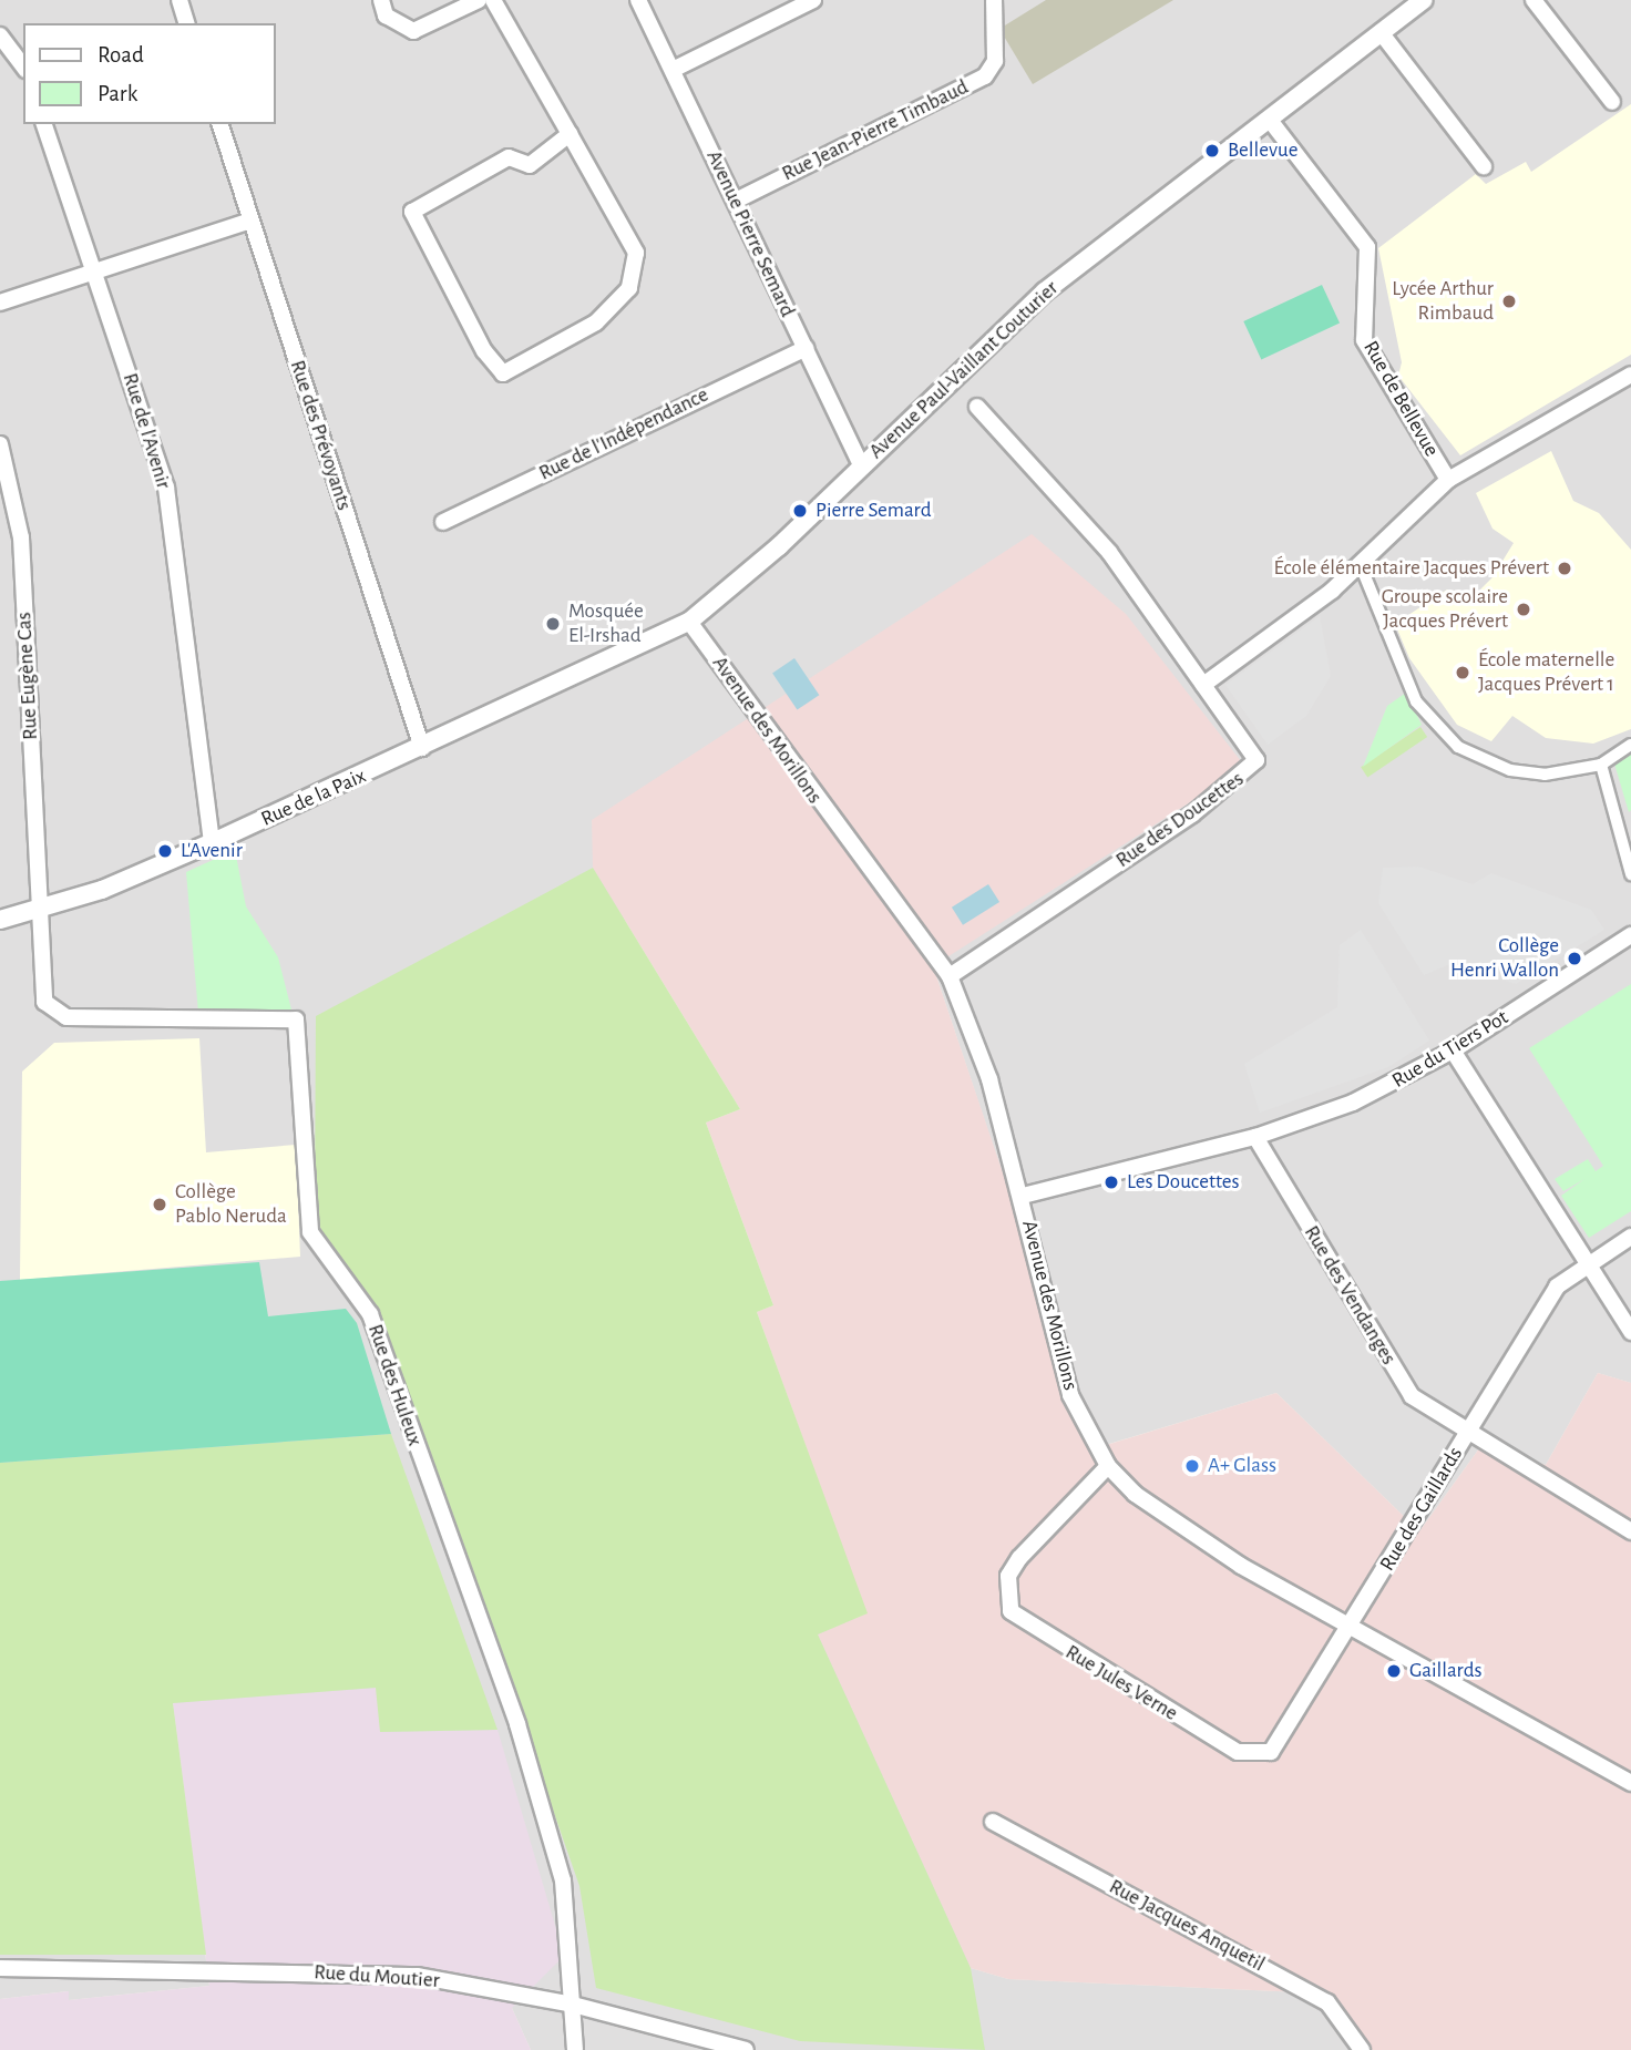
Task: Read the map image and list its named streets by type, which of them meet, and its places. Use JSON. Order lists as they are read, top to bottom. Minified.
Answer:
{"streets":{"street":["Rue Jean-Pierre Timbaud","Avenue Pierre Semard","Avenue Paul-Vaillant Couturier","Rue de Bellevue","Rue de l'Avenir","Rue de l'Indépendance","Rue des Prévoyants","Rue Eugène Cas","Avenue des Morillons","Rue de la Paix","Rue des Doucettes","Rue du Tiers Pot","Rue des Vendanges","Rue des Huleux","Rue des Gaillards","Rue Jules Verne","Rue Jacques Anquetil","Rue du Moutier"]},"crossings":[["Rue Jean-Pierre Timbaud","Avenue Pierre Semard"],["Avenue Pierre Semard","Avenue Paul-Vaillant Couturier"],["Avenue Pierre Semard","Rue de l'Indépendance"],["Avenue Paul-Vaillant Couturier","Rue de Bellevue"],["Avenue Paul-Vaillant Couturier","Avenue des Morillons"],["Avenue Paul-Vaillant Couturier","Rue de la Paix"],["Rue de l'Avenir","Rue de la Paix"],["Rue des Prévoyants","Rue de la Paix"],["Rue Eugène Cas","Rue de la Paix"],["Rue Eugène Cas","Rue des Huleux"],["Avenue des Morillons","Rue des Doucettes"],["Avenue des Morillons","Rue du Tiers Pot"],["Avenue des Morillons","Rue des Gaillards"],["Avenue des Morillons","Rue Jules Verne"],["Rue de la Paix","Rue des Huleux"],["Rue du Tiers Pot","Rue des Vendanges"],["Rue des Vendanges","Rue des Gaillards"],["Rue des Huleux","Rue du Moutier"],["Rue des Gaillards","Rue Jules Verne"]],"places":["Bellevue","Lycée Arthur Rimbaud","Pierre Semard","École élémentaire Jacques Prévert","Groupe scolaire Jacques Prévert","Mosquée El-Irshad","École maternelle Jacques Prévert 1","L'Avenir","Collège Henri Wallon","Les Doucettes","Collège Pablo Neruda","A+ Glass","Gaillards"],"legend":["Road","Park"]}
